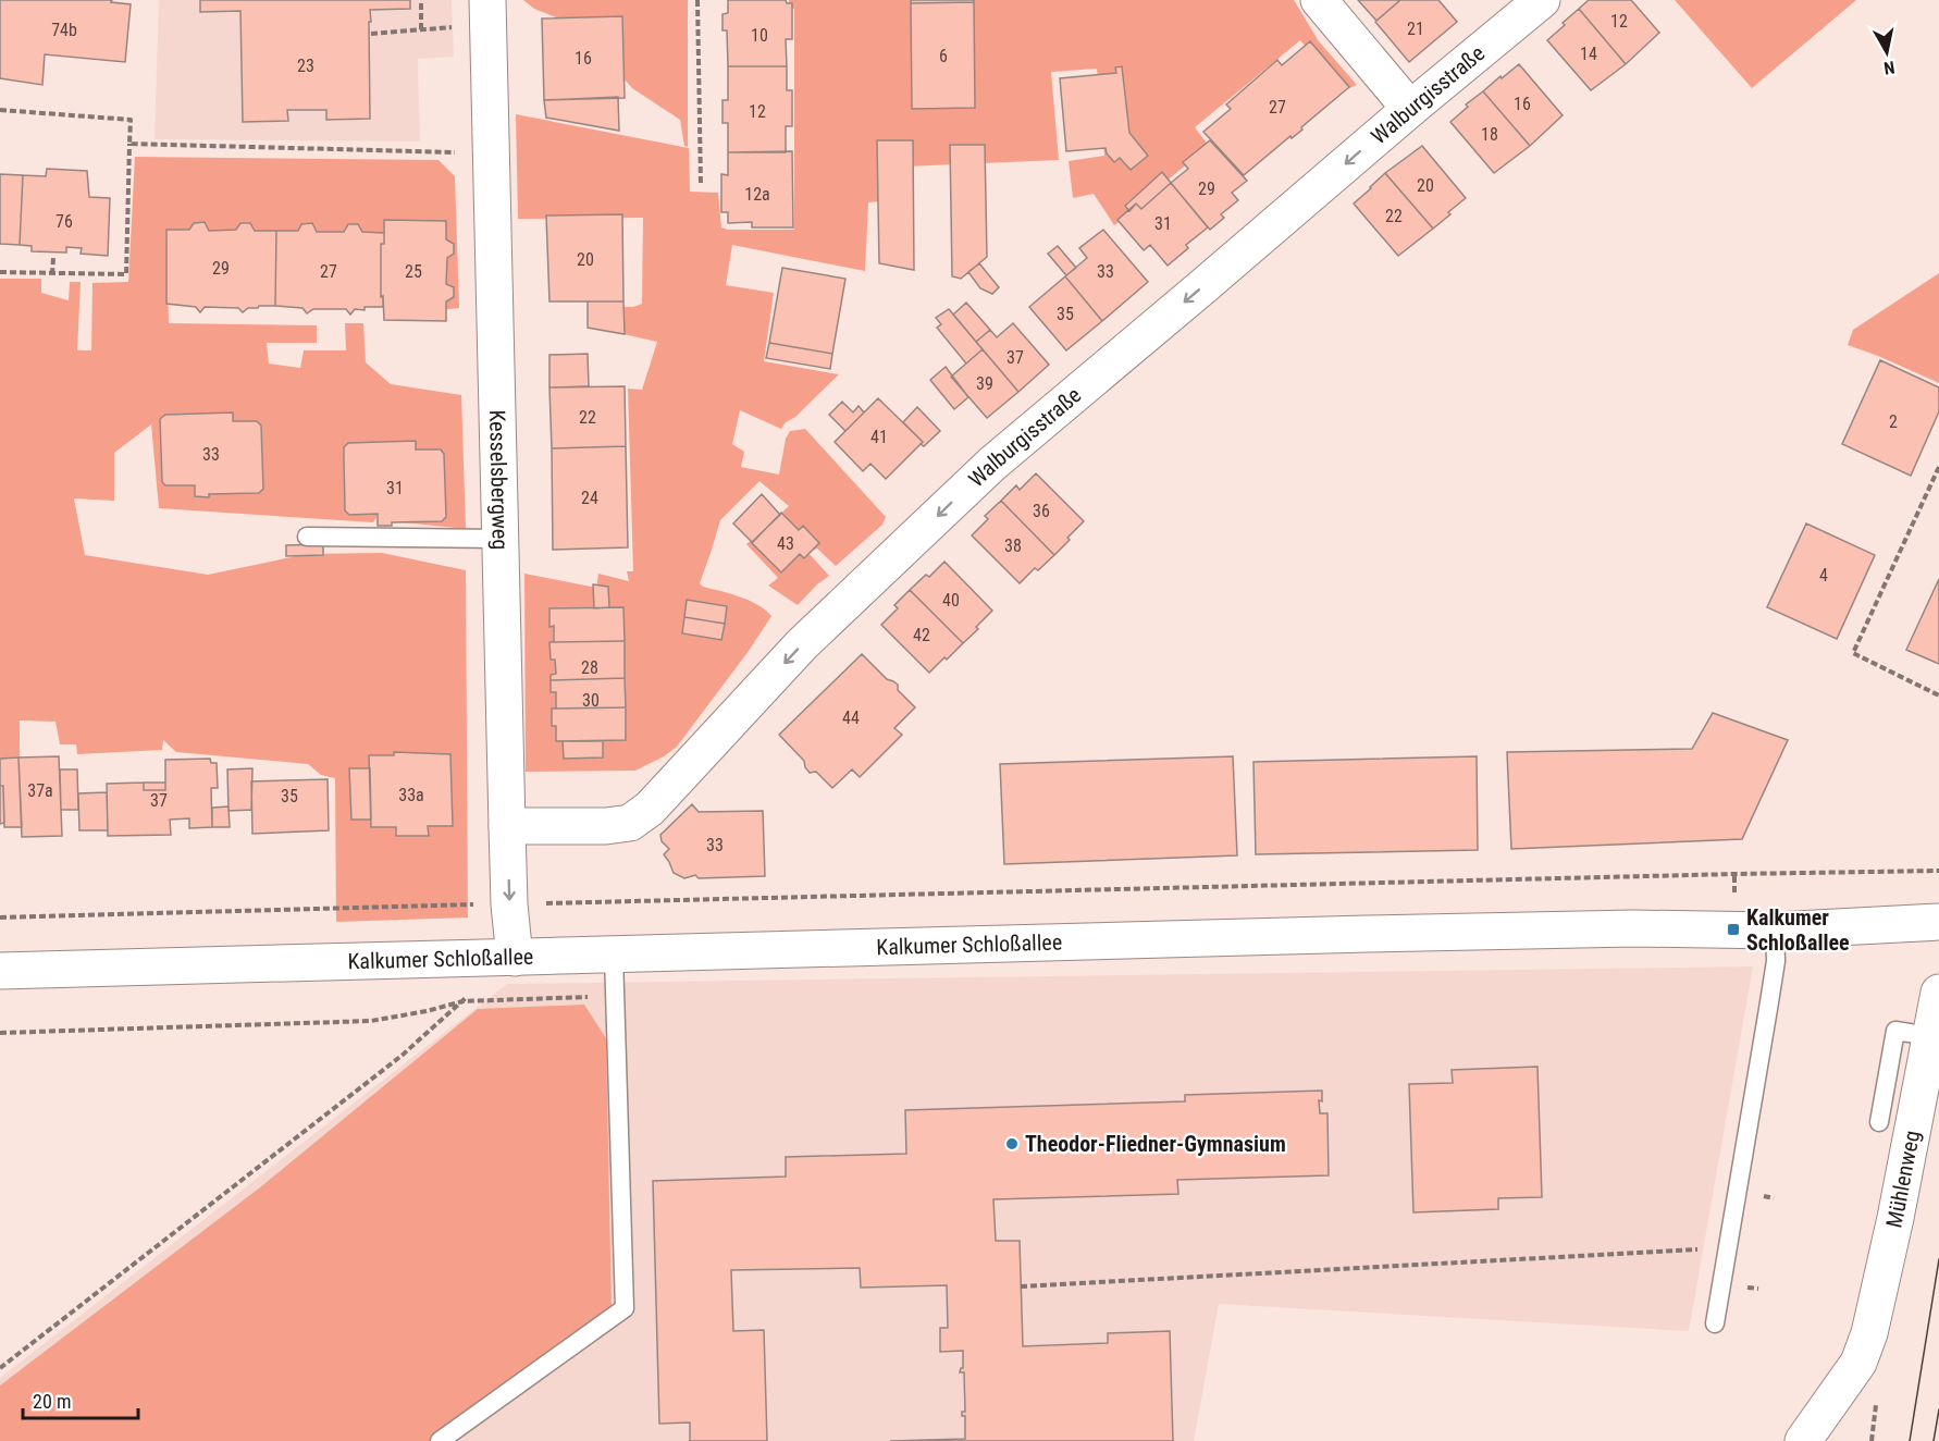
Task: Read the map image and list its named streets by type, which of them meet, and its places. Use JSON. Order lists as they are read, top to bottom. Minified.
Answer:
{"streets":{"street":["Walburgisstraße","Kesselsbergweg","Kalkumer Schloßallee","Mühlenweg"]},"crossings":[["Walburgisstraße","Kesselsbergweg"],["Kesselsbergweg","Kalkumer Schloßallee"]],"one_way":["Walburgisstraße"],"places":{"transit":["Kalkumer Schloßallee"],"other":["Theodor-Fliedner-Gymnasium"]},"house_numbers":["12","21","74b","10","14","6","16","23","16","27","12","18","20","29","12a","22","76","31","20","29","27","25","33","35","37","39","22","2","41","33","31","24","36","43","38","4","40","42","28","30","44","37a","33a","35","37","33"],"scale_bar":"20 m","north":"bottom"}
